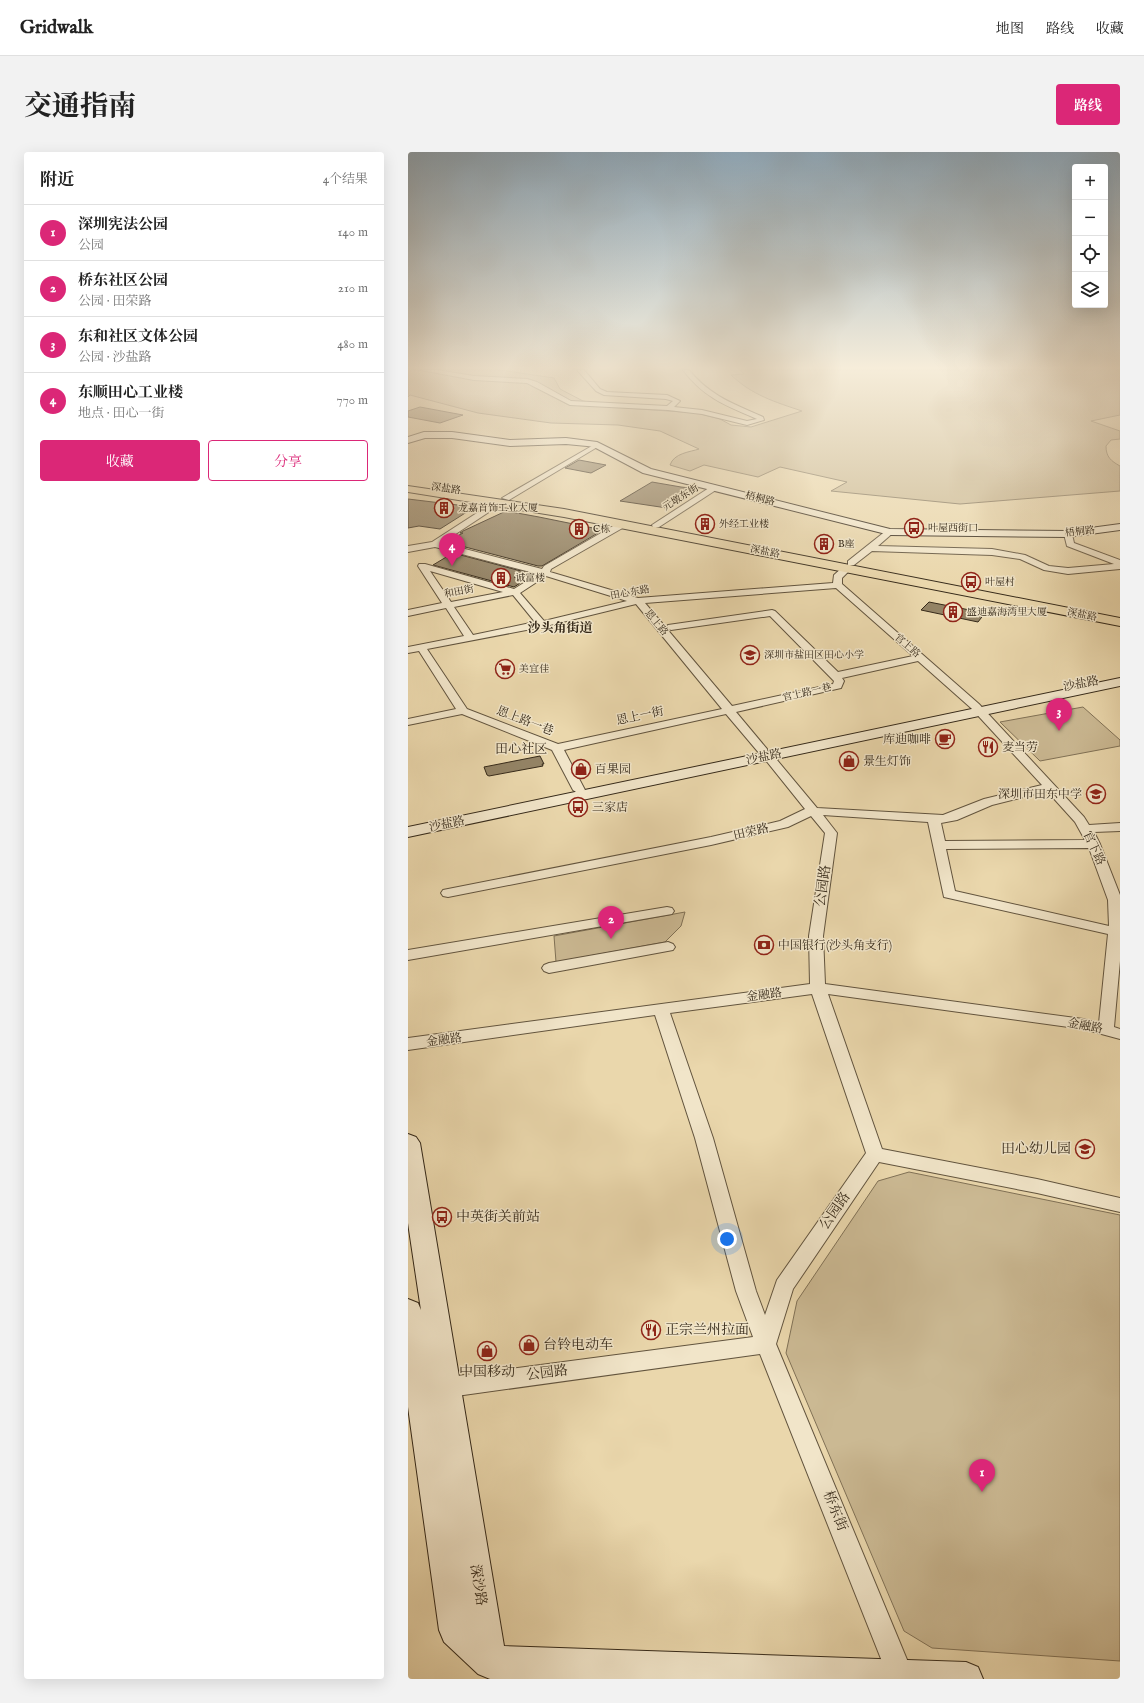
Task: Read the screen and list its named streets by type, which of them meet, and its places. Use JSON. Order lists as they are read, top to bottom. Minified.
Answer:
{"streets":{"main road":["深盐路"],"street":["元墩东街","梧桐路","和田街","田心东路","恩上路","官上路","沙盐路","官上路一巷","恩上一街","恩上路一巷","田荣路","官下路","公园路","金融路","桥东街","深沙路"]},"crossings":[["深盐路","元墩东街"],["元墩东街","梧桐路"],["田心东路","恩上路"],["田心东路","官上路"],["恩上路","沙盐路"],["恩上路","官上路一巷"],["恩上路","恩上一街"],["恩上路","公园路"],["官上路","沙盐路"],["官上路","官上路一巷"],["官上路","官下路"],["沙盐路","恩上路一巷"],["沙盐路","官下路"],["沙盐路","公园路"],["官上路一巷","恩上一街"],["恩上一街","恩上路一巷"],["田荣路","官下路"],["田荣路","公园路"],["官下路","金融路"],["公园路","金融路"],["公园路","桥东街"],["公园路","深沙路"],["金融路","桥东街"]],"districts":["沙头角街道","田心社区"],"places":{"building":["龙嘉首饰工业大厦","外经工业楼","C栋","B座","诚富楼","盛迪嘉海湾里大厦"],"bus stop":["叶屋西街口","叶屋村","三家店","中英街关前站"],"school or university":["深圳市盐田区田心小学","深圳市田东中学","田心幼儿园"],"supermarket":["美宜佳"],"cafe":["库迪咖啡"],"restaurant":["麦当劳","正宗兰州拉面"],"shop":["景生灯饰","百果园","台铃电动车","中国移动"],"bank":["中国银行(沙头角支行)"]},"page":{"header":"Gridwalk","nav":["地图","路线","收藏"],"title":"交通指南","buttons":["路线",["收藏","分享"]],"heading":["附近","4个结果"],"map_buttons":["+","−"],"list":[{"mark":"1","name":"深圳宪法公园","note":"公园","value":"140 m"},{"mark":"2","name":"桥东社区公园","note":"公园 · 田荣路","value":"210 m"},{"mark":"3","name":"东和社区文体公园","note":"公园 · 沙盐路","value":"480 m"},{"mark":"4","name":"东顺田心工业楼","note":"地点 · 田心一街","value":"770 m"}],"pins":["4","3","2","1"]}}
